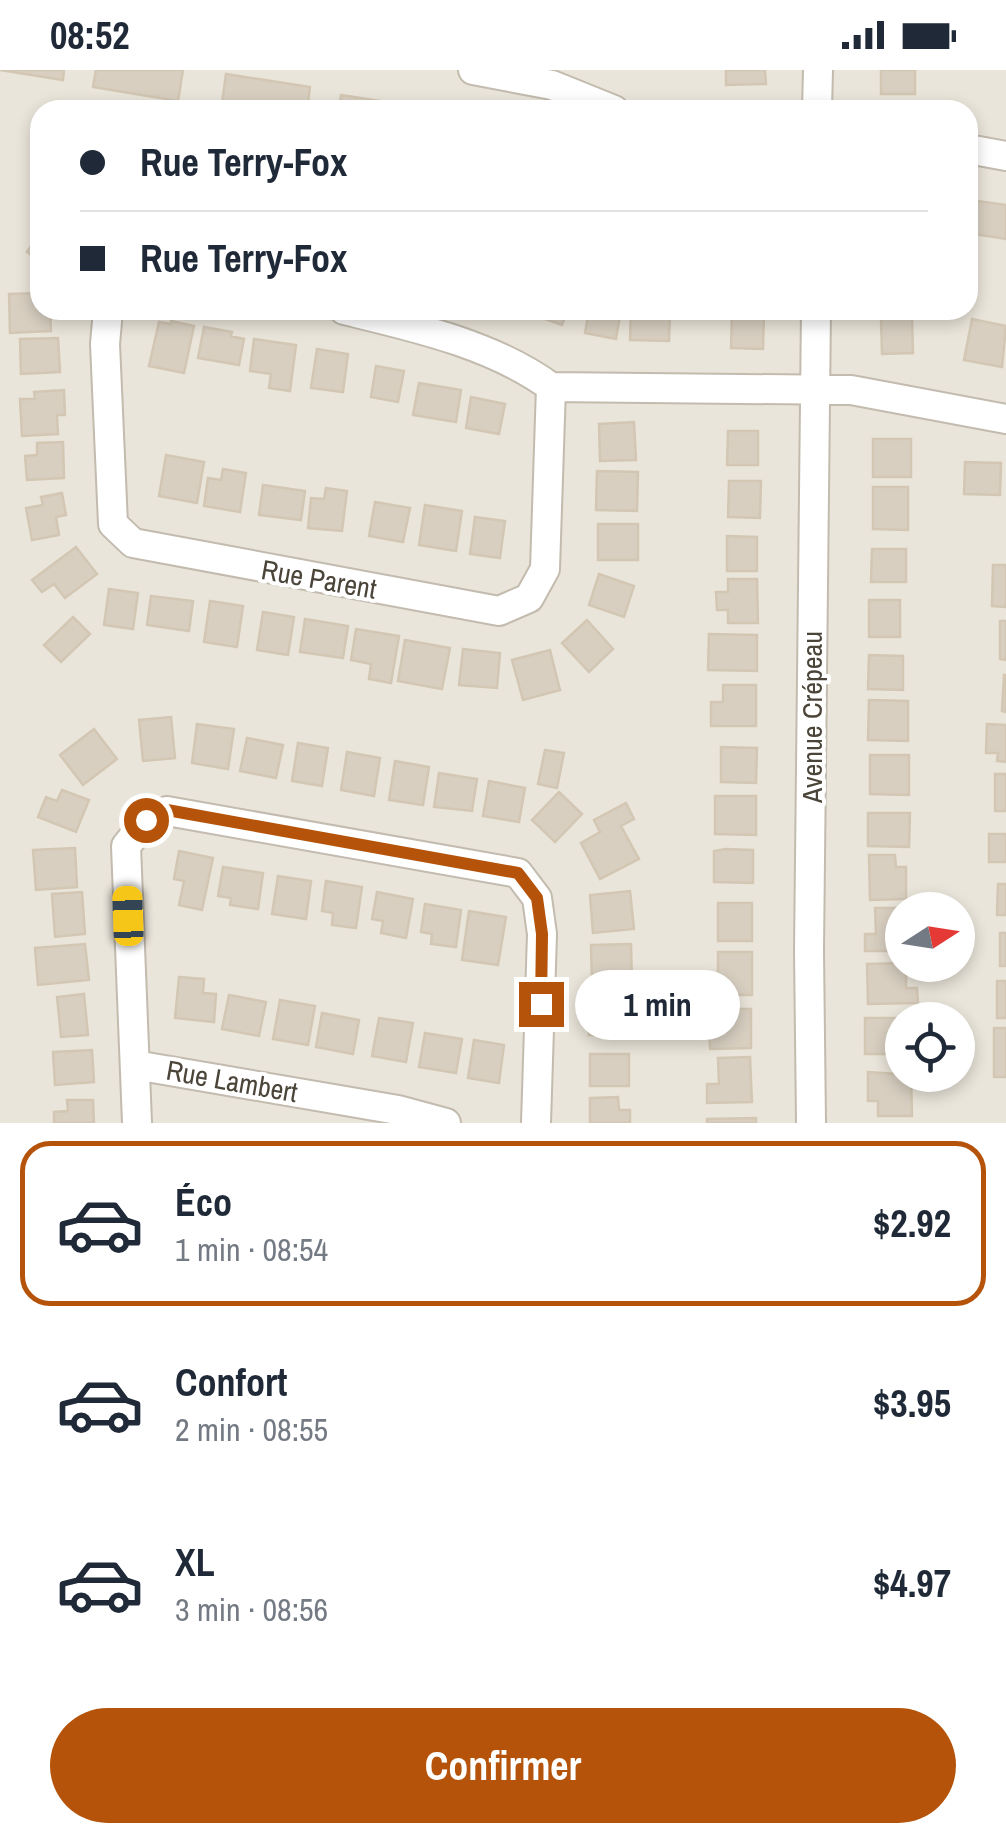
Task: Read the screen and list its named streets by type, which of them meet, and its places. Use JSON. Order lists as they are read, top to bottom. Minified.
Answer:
{"streets":{"street":["Rue Parent","Avenue Crépeau","Rue Lambert"]},"north":"right","page":{"status":"08:52","banner":["Rue Terry-Fox","Rue Terry-Fox"],"bubble":"1 min","list":[{"name":"Éco","note":"1 min · 08:54","value":"$2.92"},{"name":"Confort","note":"2 min · 08:55","value":"$3.95"},{"name":"XL","note":"3 min · 08:56","value":"$4.97"}],"buttons":"Confirmer"}}
